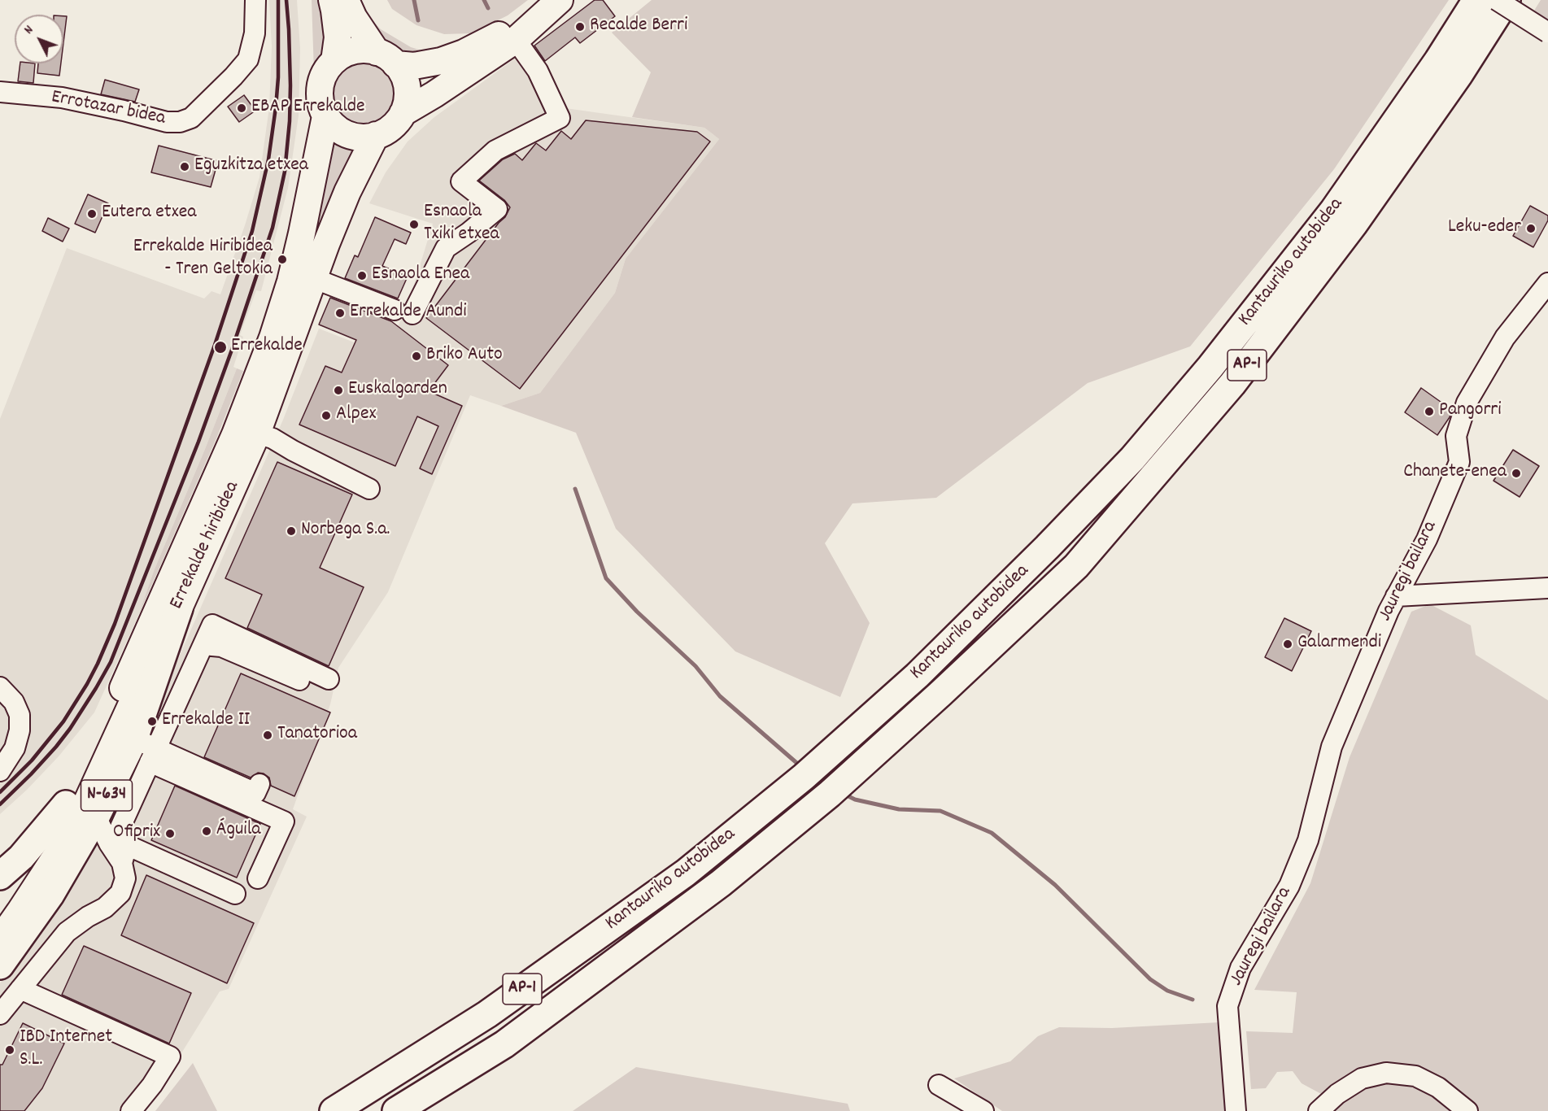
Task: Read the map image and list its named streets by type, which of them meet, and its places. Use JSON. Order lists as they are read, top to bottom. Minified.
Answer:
{"streets":{"highway":["Kantauriko autobidea","AP-1","N-634"],"main road":["Errekalde hiribidea"],"street":["Errotazar bidea","Jauregi bailara"]},"crossings":[["Errekalde hiribidea","N-634"]],"places":["Recalde Berri","EBAP Errekalde","Eguzkitza etxea","Eutera etxea","Esnaola Txiki etxea","Leku-eder","Errekalde Hiribidea - Tren Geltokia","Esnaola Enea","Errekalde Aundi","Errekalde","Briko Auto","Euskalgarden","Pangorri","Alpex","Chanete-enea","Norbega S.a.","Galarmendi","Errekalde II","Tanatorioa","Águila","Ofiprix","IBD Internet S.L."],"north":"top left"}
